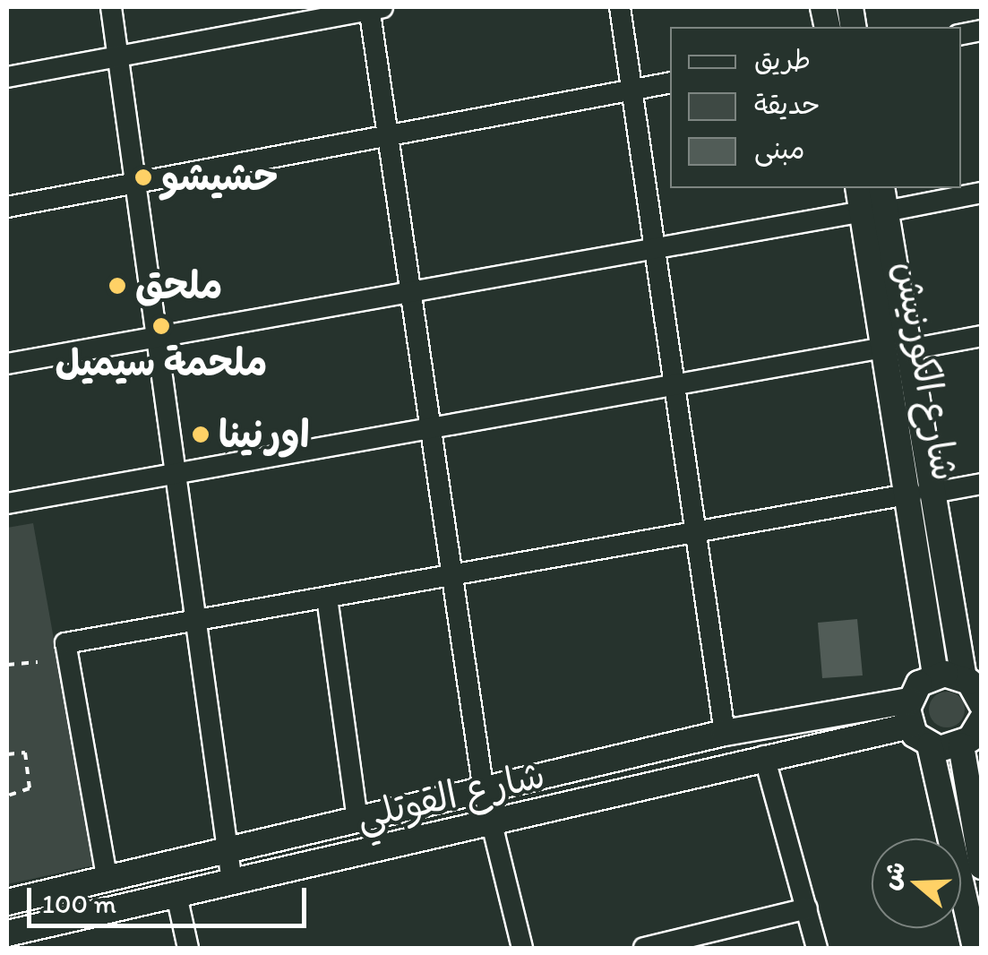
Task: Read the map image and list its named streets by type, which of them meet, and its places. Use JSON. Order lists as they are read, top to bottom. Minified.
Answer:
{"streets":{"street":["شارع الكورنيش","شارع القوتلي"]},"places":["حشيشو","ملحق","ملحمة سيميل","اورنينا"],"legend":["طريق","حديقة","مبنى"],"scale_bar":"100 m","north":"left"}
